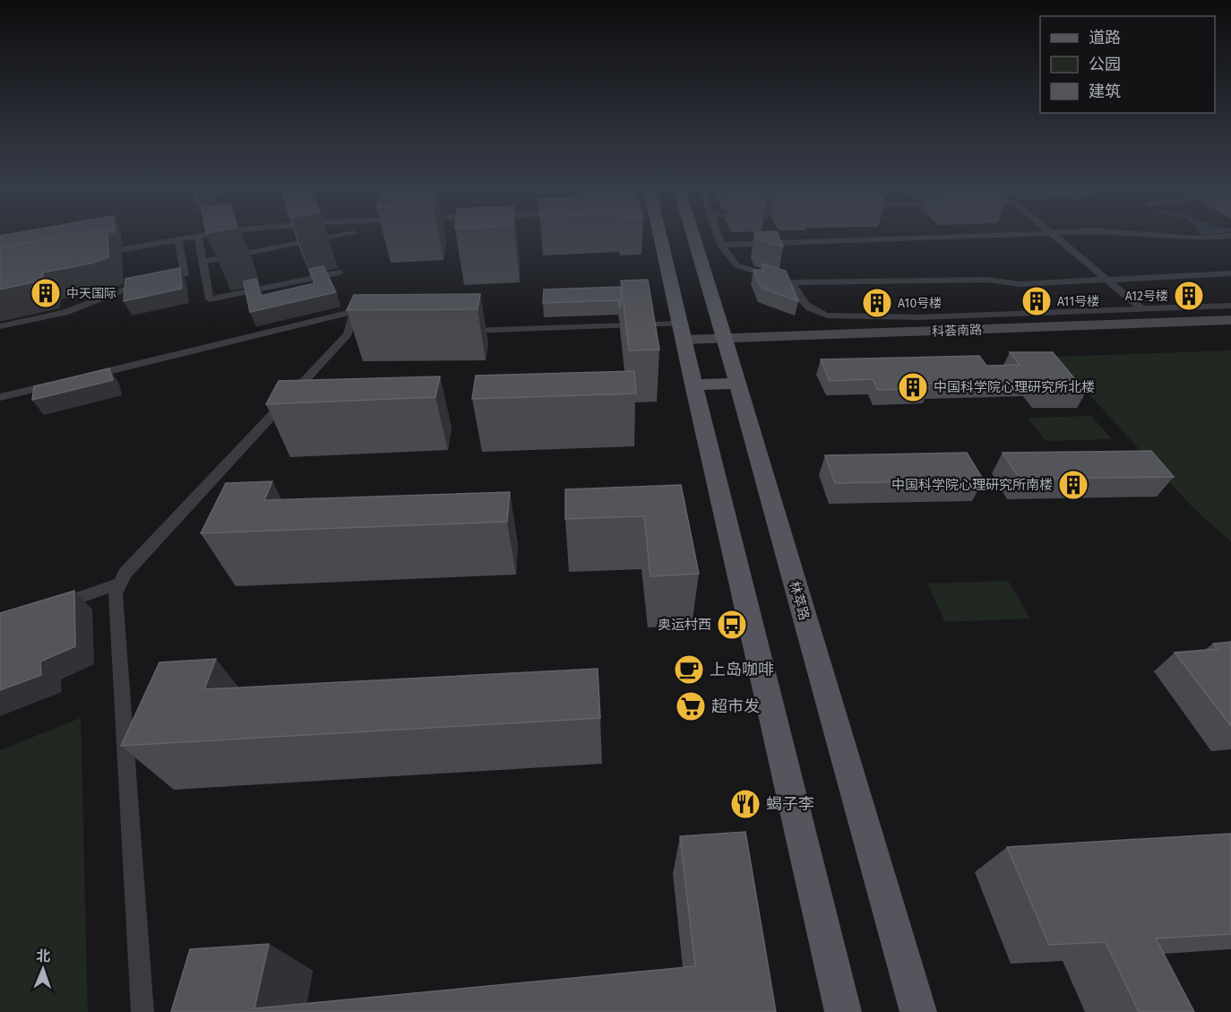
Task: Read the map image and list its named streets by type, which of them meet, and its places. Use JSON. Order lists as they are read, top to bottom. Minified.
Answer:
{"streets":{"main road":["林萃路"],"street":["科荟南路"]},"crossings":[["科荟南路","林萃路"]],"places":{"building":["中天国际","A12号楼","A11号楼","A10号楼","中国科学院心理研究所北楼","中国科学院心理研究所南楼"],"bus stop":["奥运村西"],"cafe":["上岛咖啡"],"supermarket":["超市发"],"restaurant":["蝎子李"]},"legend":["道路","公园","建筑"],"north":"top"}
